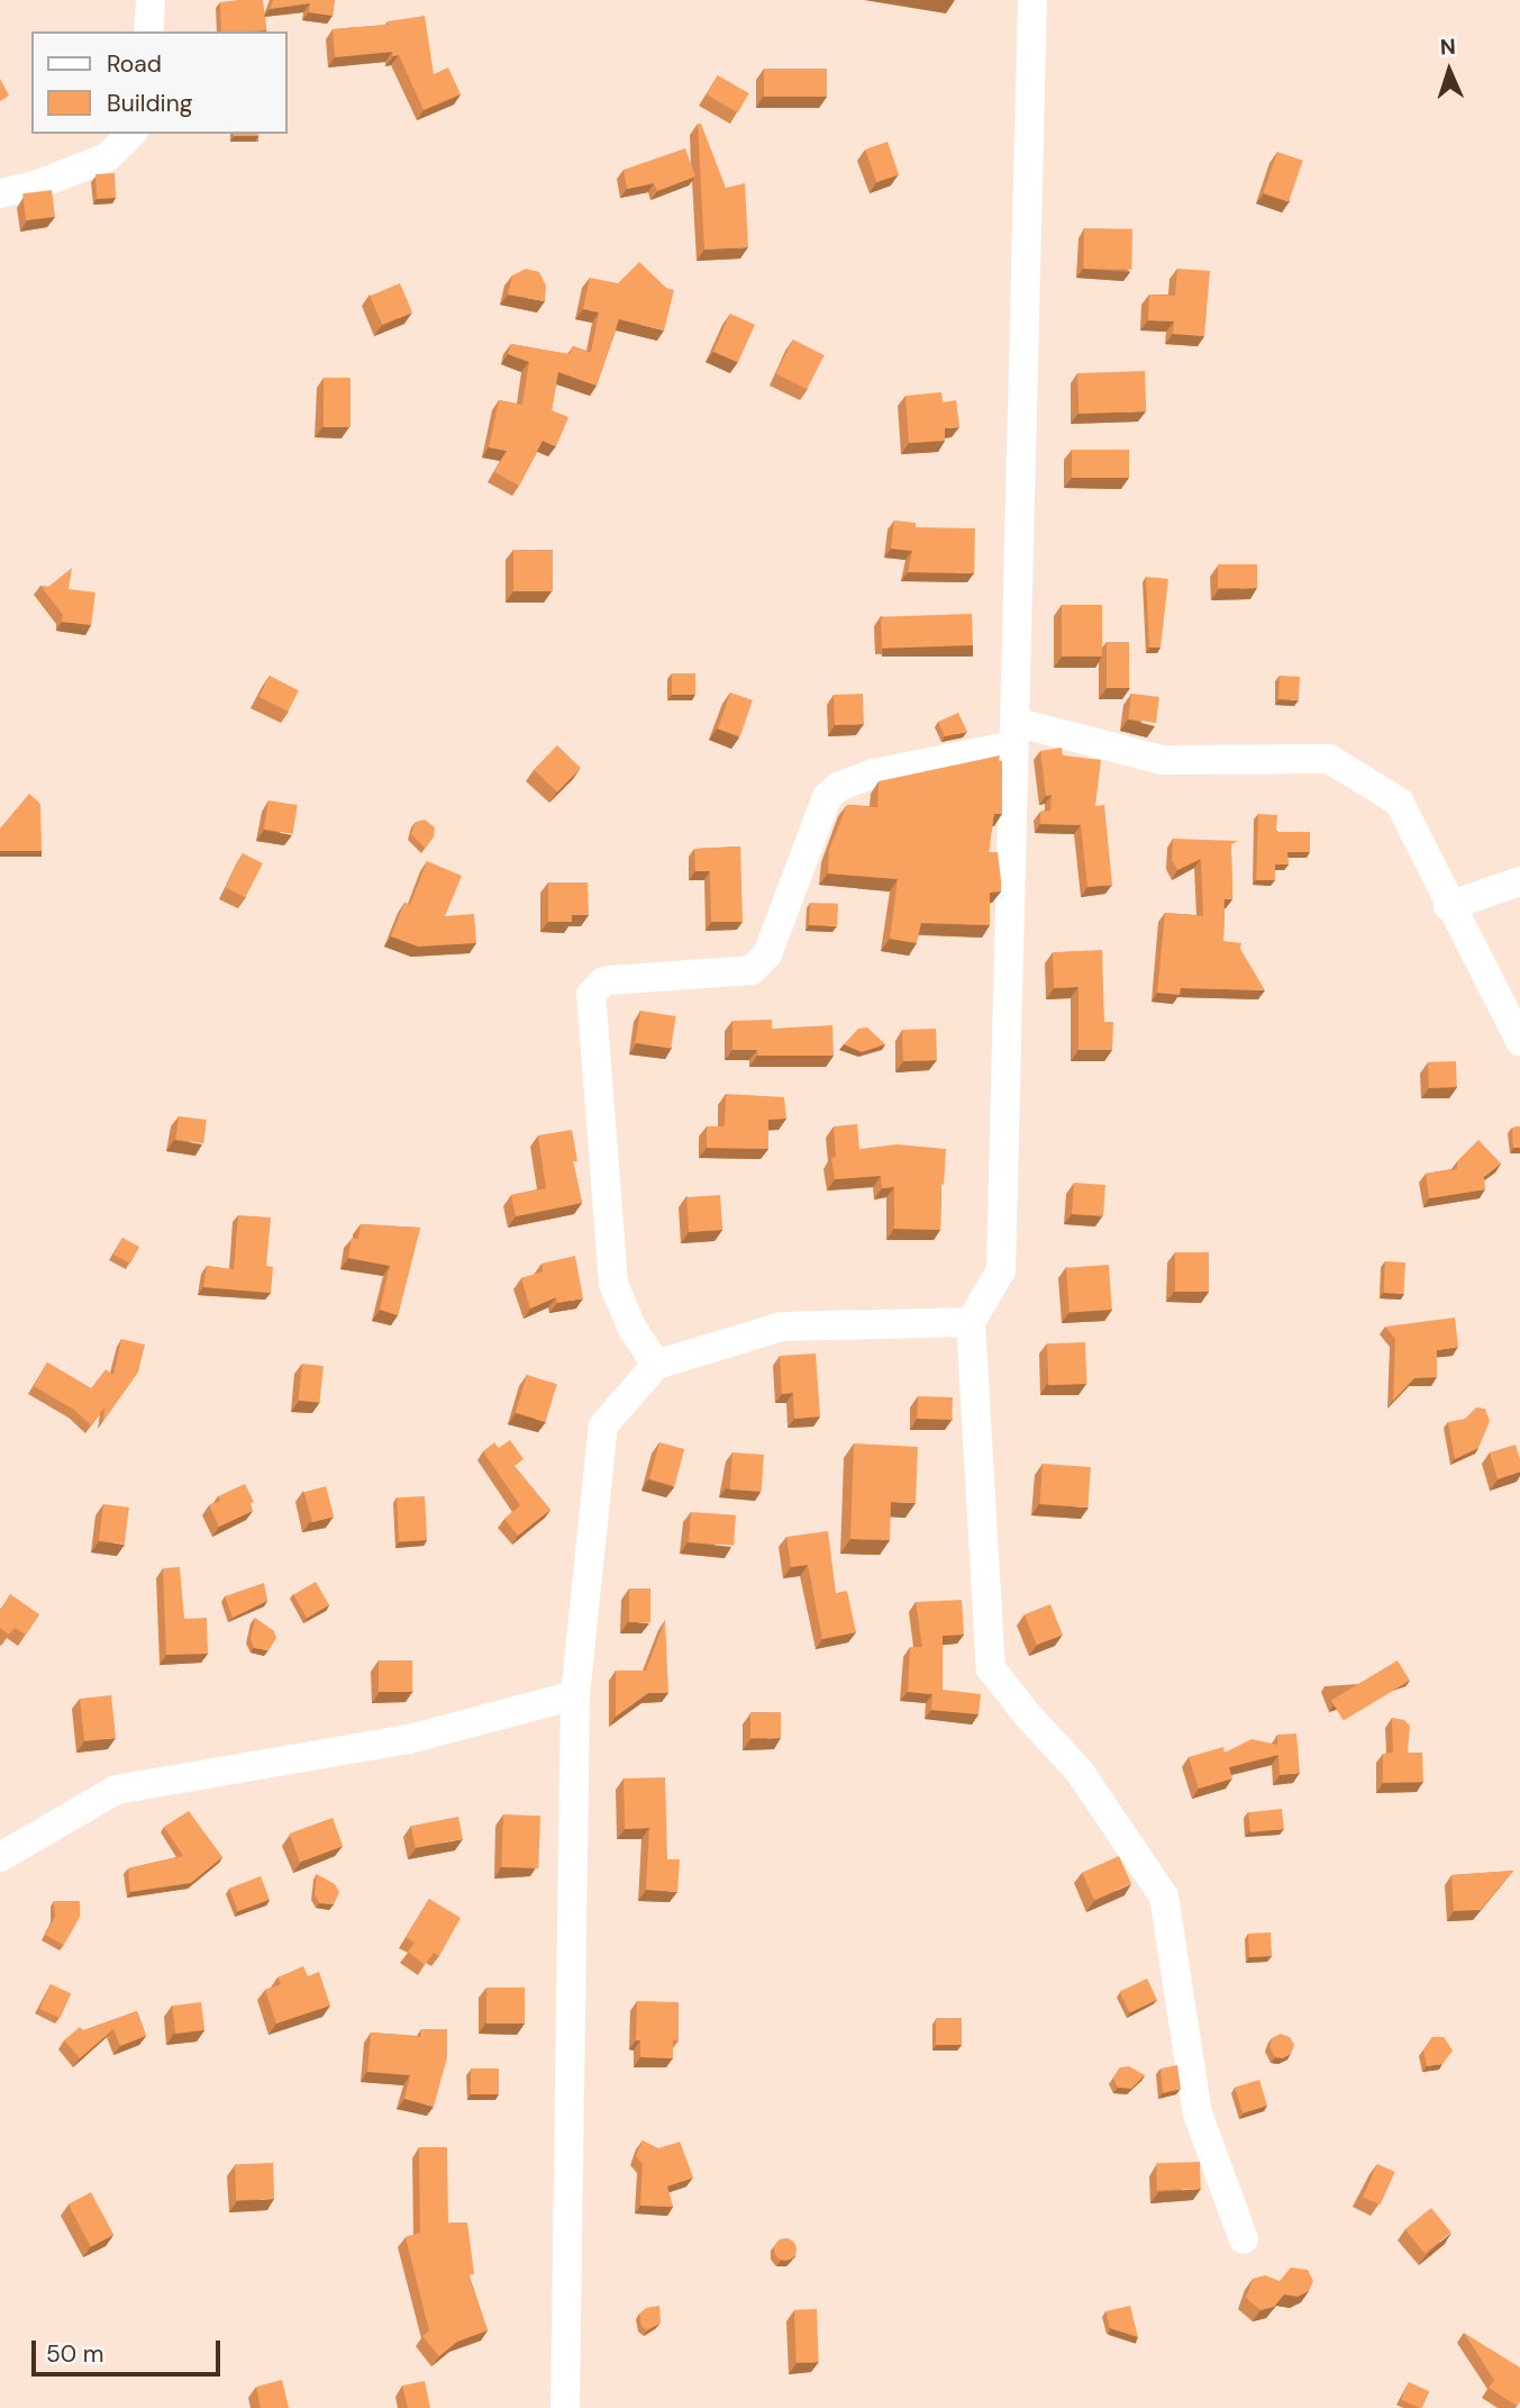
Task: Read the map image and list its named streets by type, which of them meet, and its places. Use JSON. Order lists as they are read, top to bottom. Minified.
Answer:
{"legend":["Road","Building"],"scale_bar":"50 m","north":"top"}
